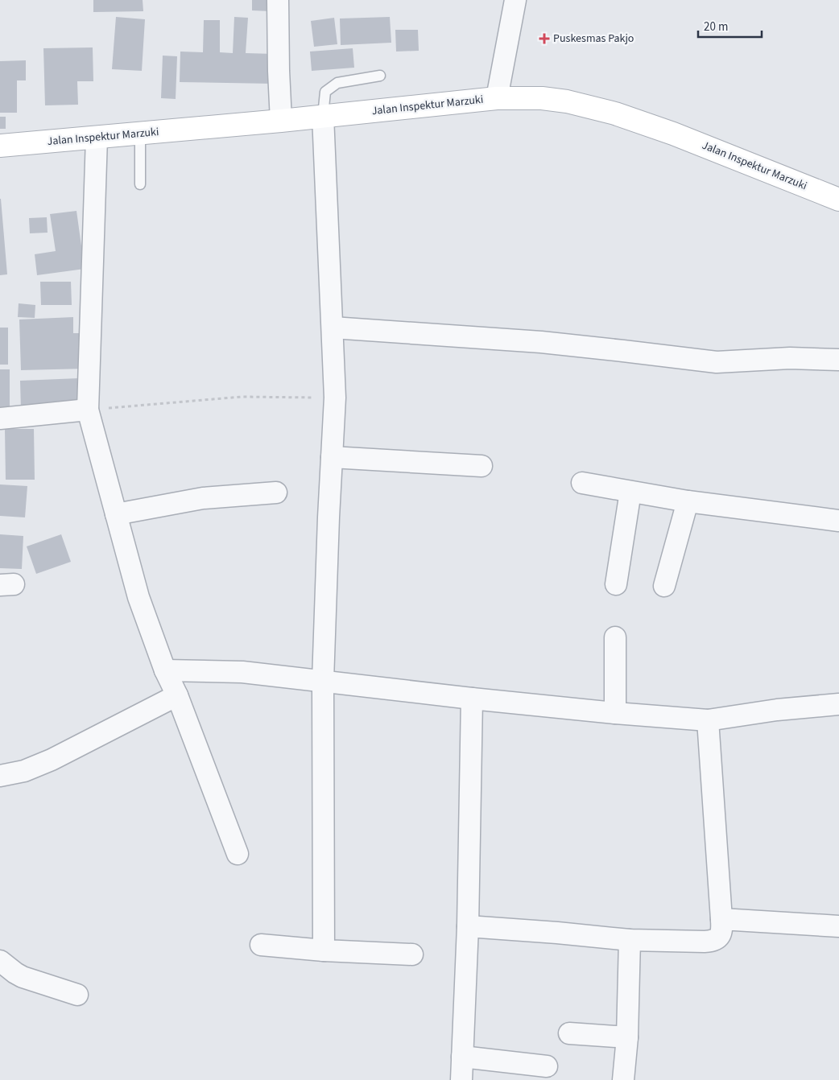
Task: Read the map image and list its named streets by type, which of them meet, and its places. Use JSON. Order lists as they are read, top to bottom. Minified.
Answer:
{"streets":{"street":["Jalan Inspektur Marzuki"]},"places":{"health":["Puskesmas Pakjo"]},"scale_bar":"20 m"}
